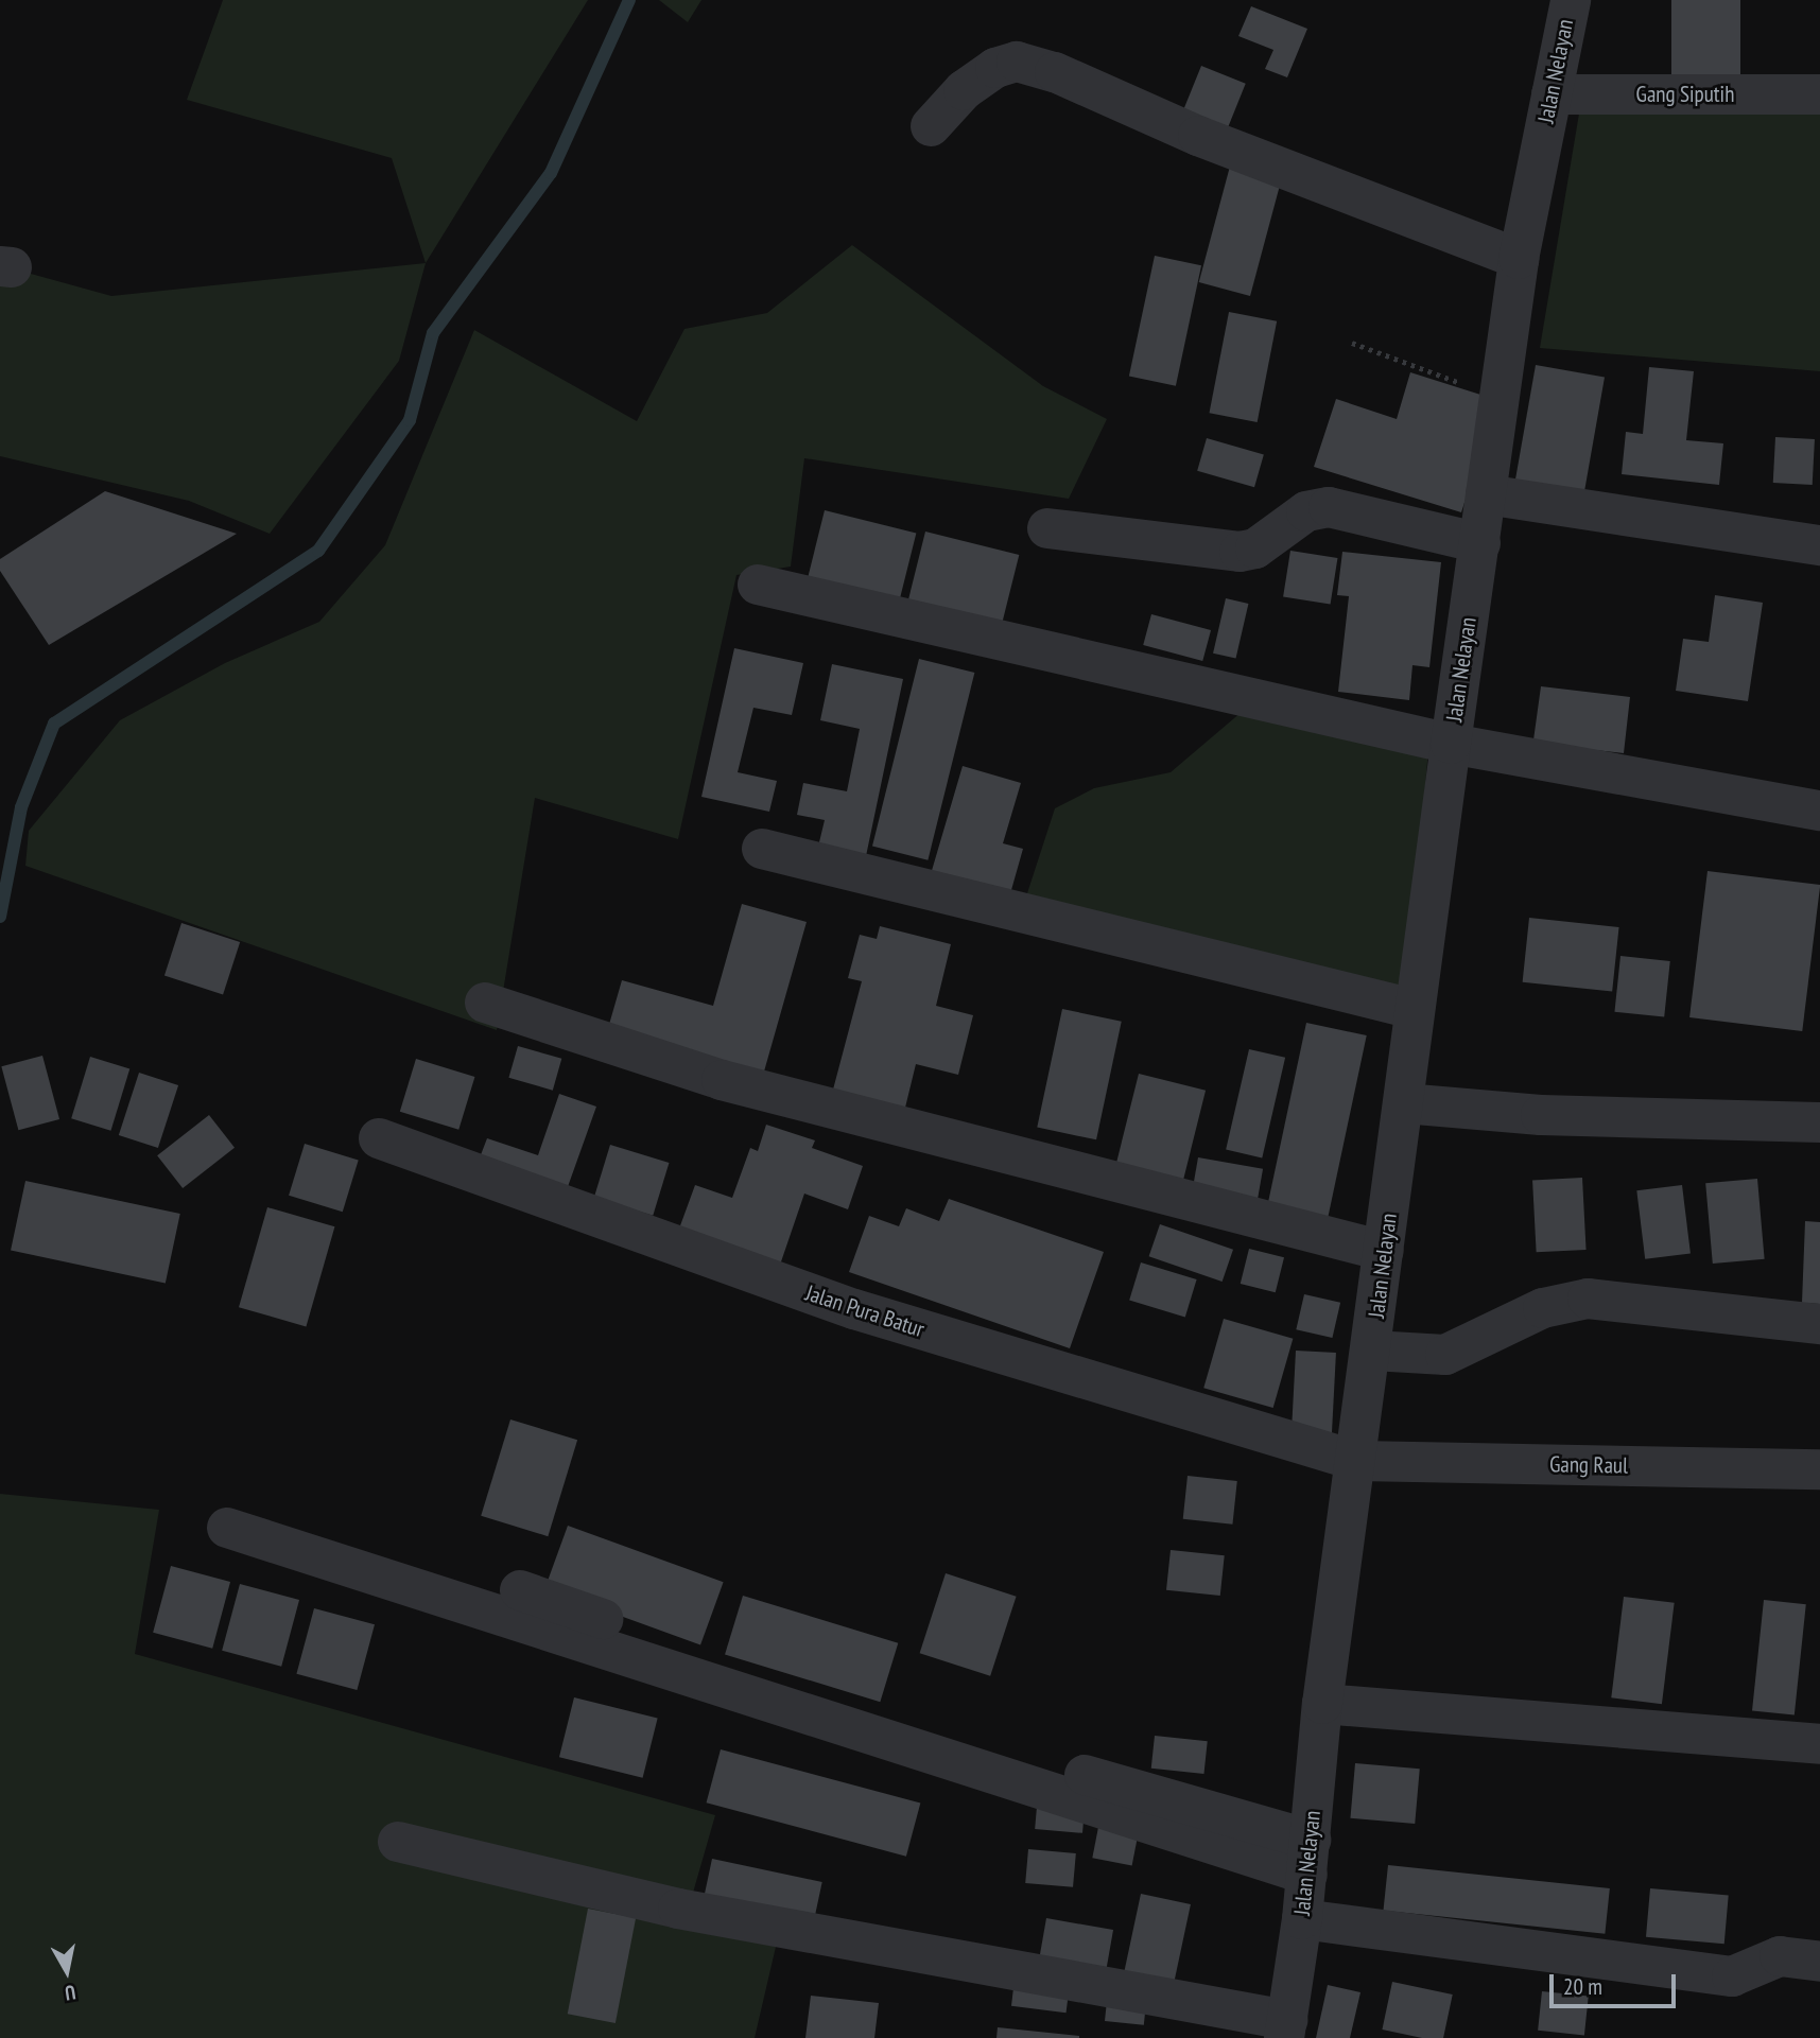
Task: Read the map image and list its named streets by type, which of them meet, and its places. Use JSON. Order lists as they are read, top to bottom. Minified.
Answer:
{"streets":{"street":["Jalan Nelayan","Gang Siputih","Jalan Pura Batur","Gang Raul"]},"crossings":[["Jalan Nelayan","Gang Siputih"],["Jalan Nelayan","Jalan Pura Batur"],["Jalan Nelayan","Gang Raul"],["Jalan Pura Batur","Gang Raul"]],"scale_bar":"20 m","north":"bottom"}
